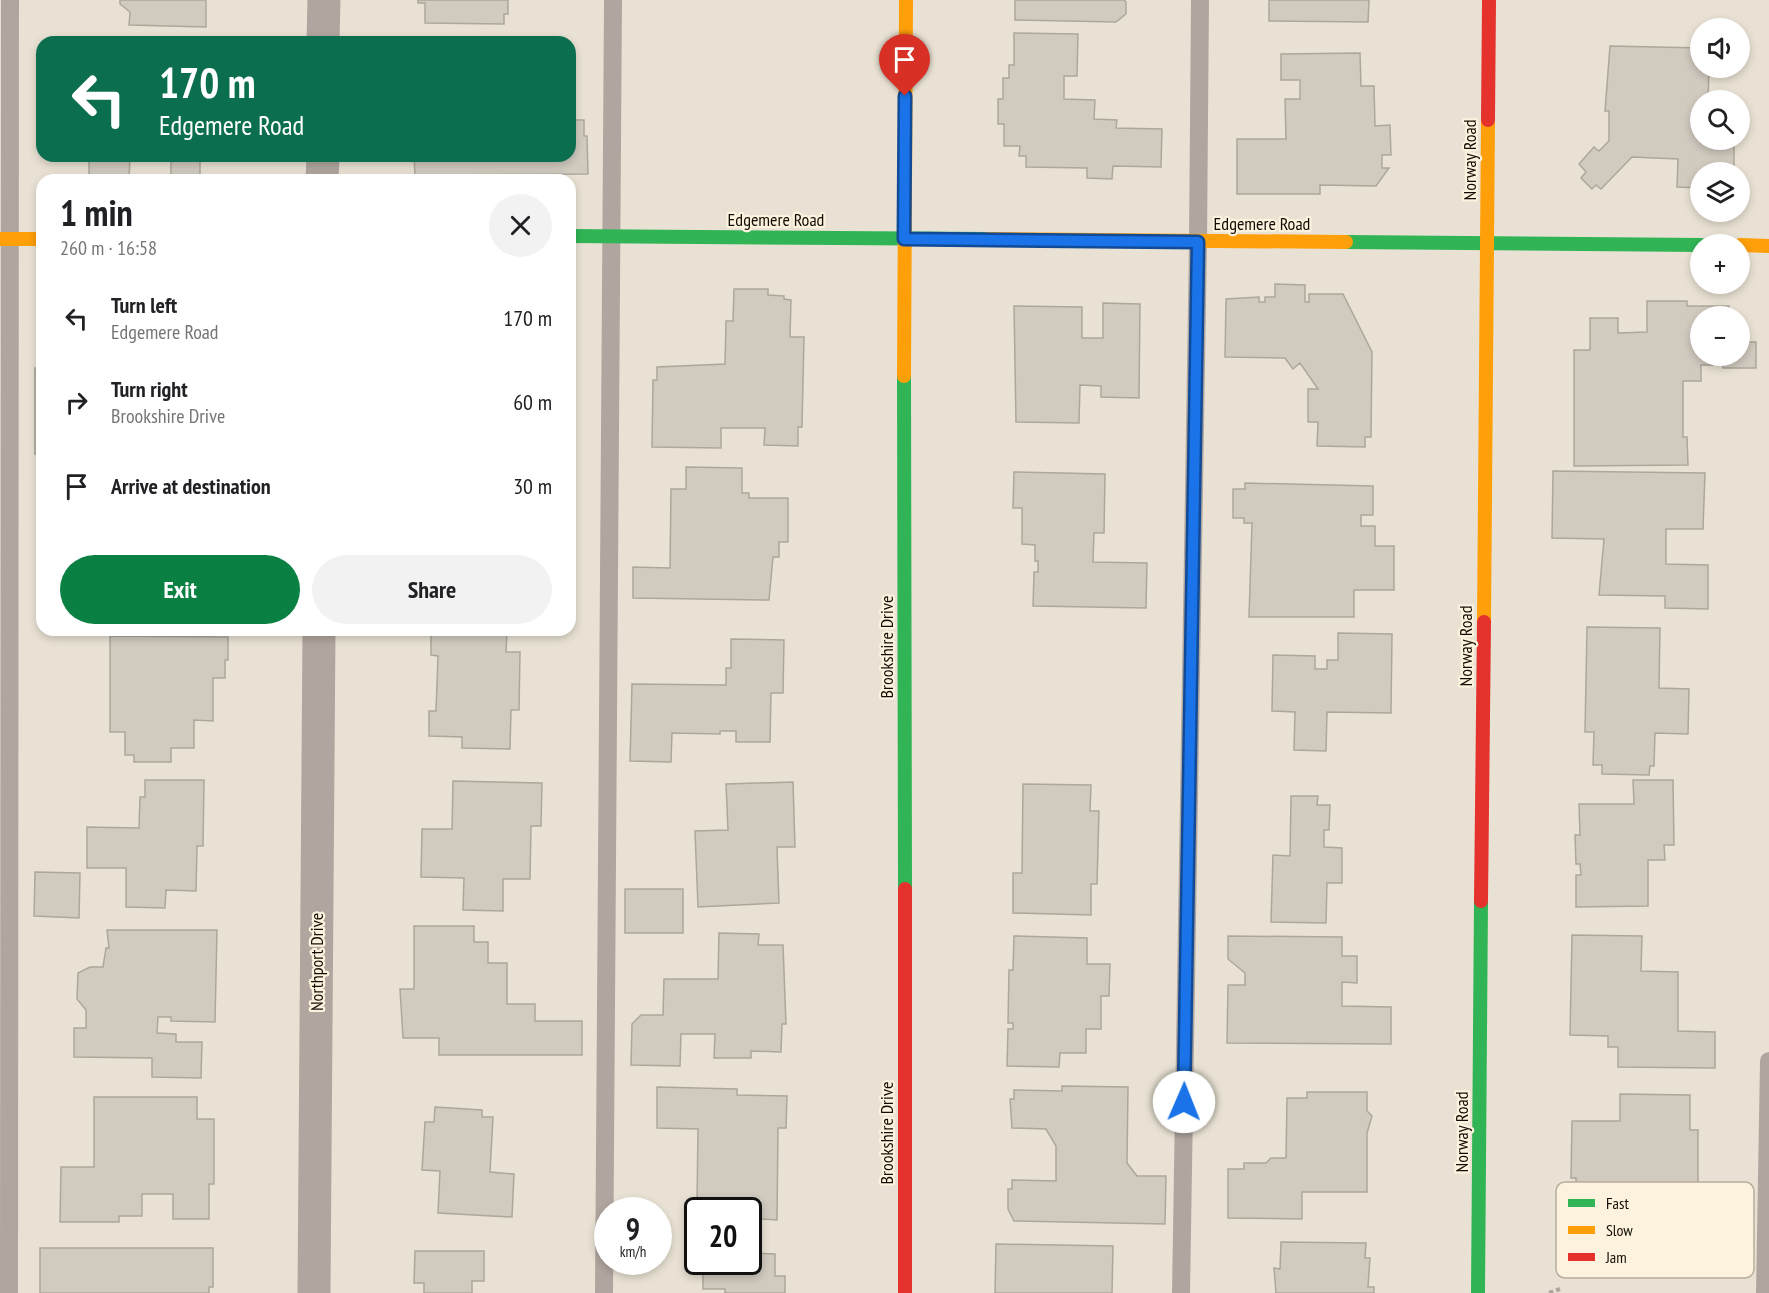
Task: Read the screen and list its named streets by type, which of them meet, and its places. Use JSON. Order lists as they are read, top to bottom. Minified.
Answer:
{"streets":{"street":["Norway Road","Edgemere Road","Brookshire Drive","Northport Drive"]},"crossings":[["Norway Road","Edgemere Road"],["Edgemere Road","Brookshire Drive"]],"legend":["Fast","Slow","Jam"],"page":{"map_buttons":["+","−"],"turn":["170 m","Edgemere Road"],"heading":["1 min","260 m · 16:58"],"list":[{"name":"Turn left","note":"Edgemere Road","value":"170 m"},{"name":"Turn right","note":"Brookshire Drive","value":"60 m"},{"name":"Arrive at destination","value":"30 m"}],"buttons":["Exit","Share"],"speed":"9 km/h","limit":"20"}}
